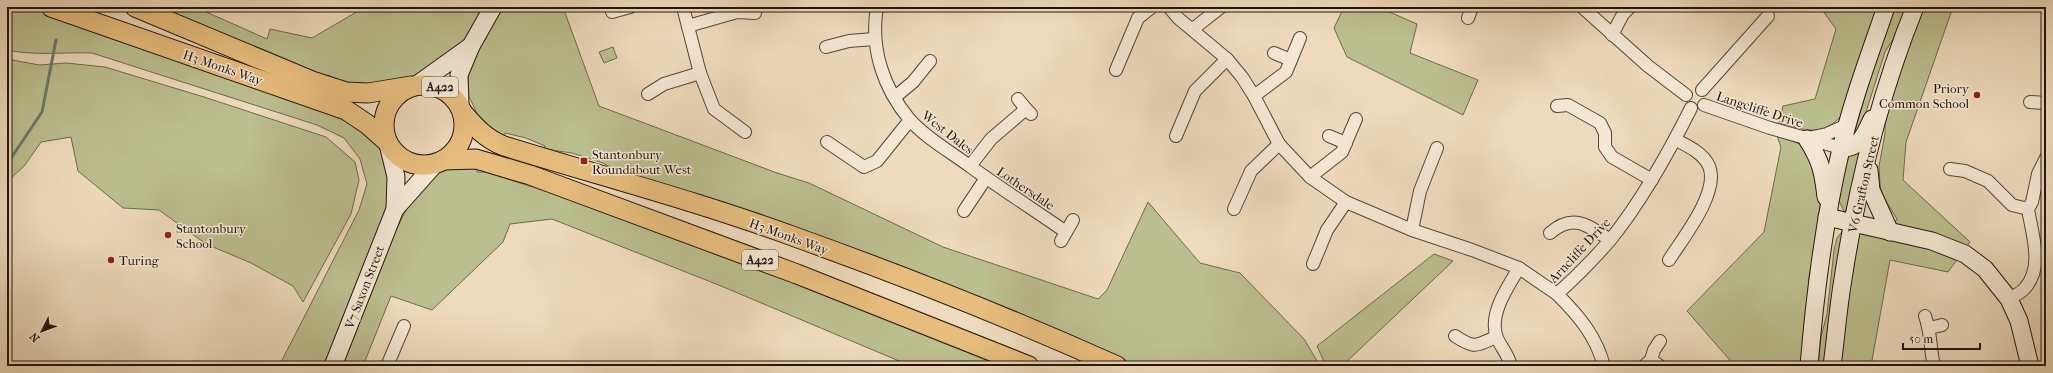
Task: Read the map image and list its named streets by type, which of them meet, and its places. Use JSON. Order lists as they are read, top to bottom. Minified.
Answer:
{"streets":{"main road":["H3 Monks Way","A422"],"street":["Langcliffe Drive","West Dales","V6 Grafton Street","Lothersdale","Arncliffe Drive","V7 Saxon Street"]},"crossings":[["H3 Monks Way","A422"],["H3 Monks Way","V7 Saxon Street"],["A422","V7 Saxon Street"],["Langcliffe Drive","V6 Grafton Street"],["Langcliffe Drive","Arncliffe Drive"],["West Dales","Lothersdale"]],"places":{"other":["Priory Common School","Stantonbury School","Turing"],"transit":["Stantonbury Roundabout West"]},"scale_bar":"50 m","north":"bottom left"}
